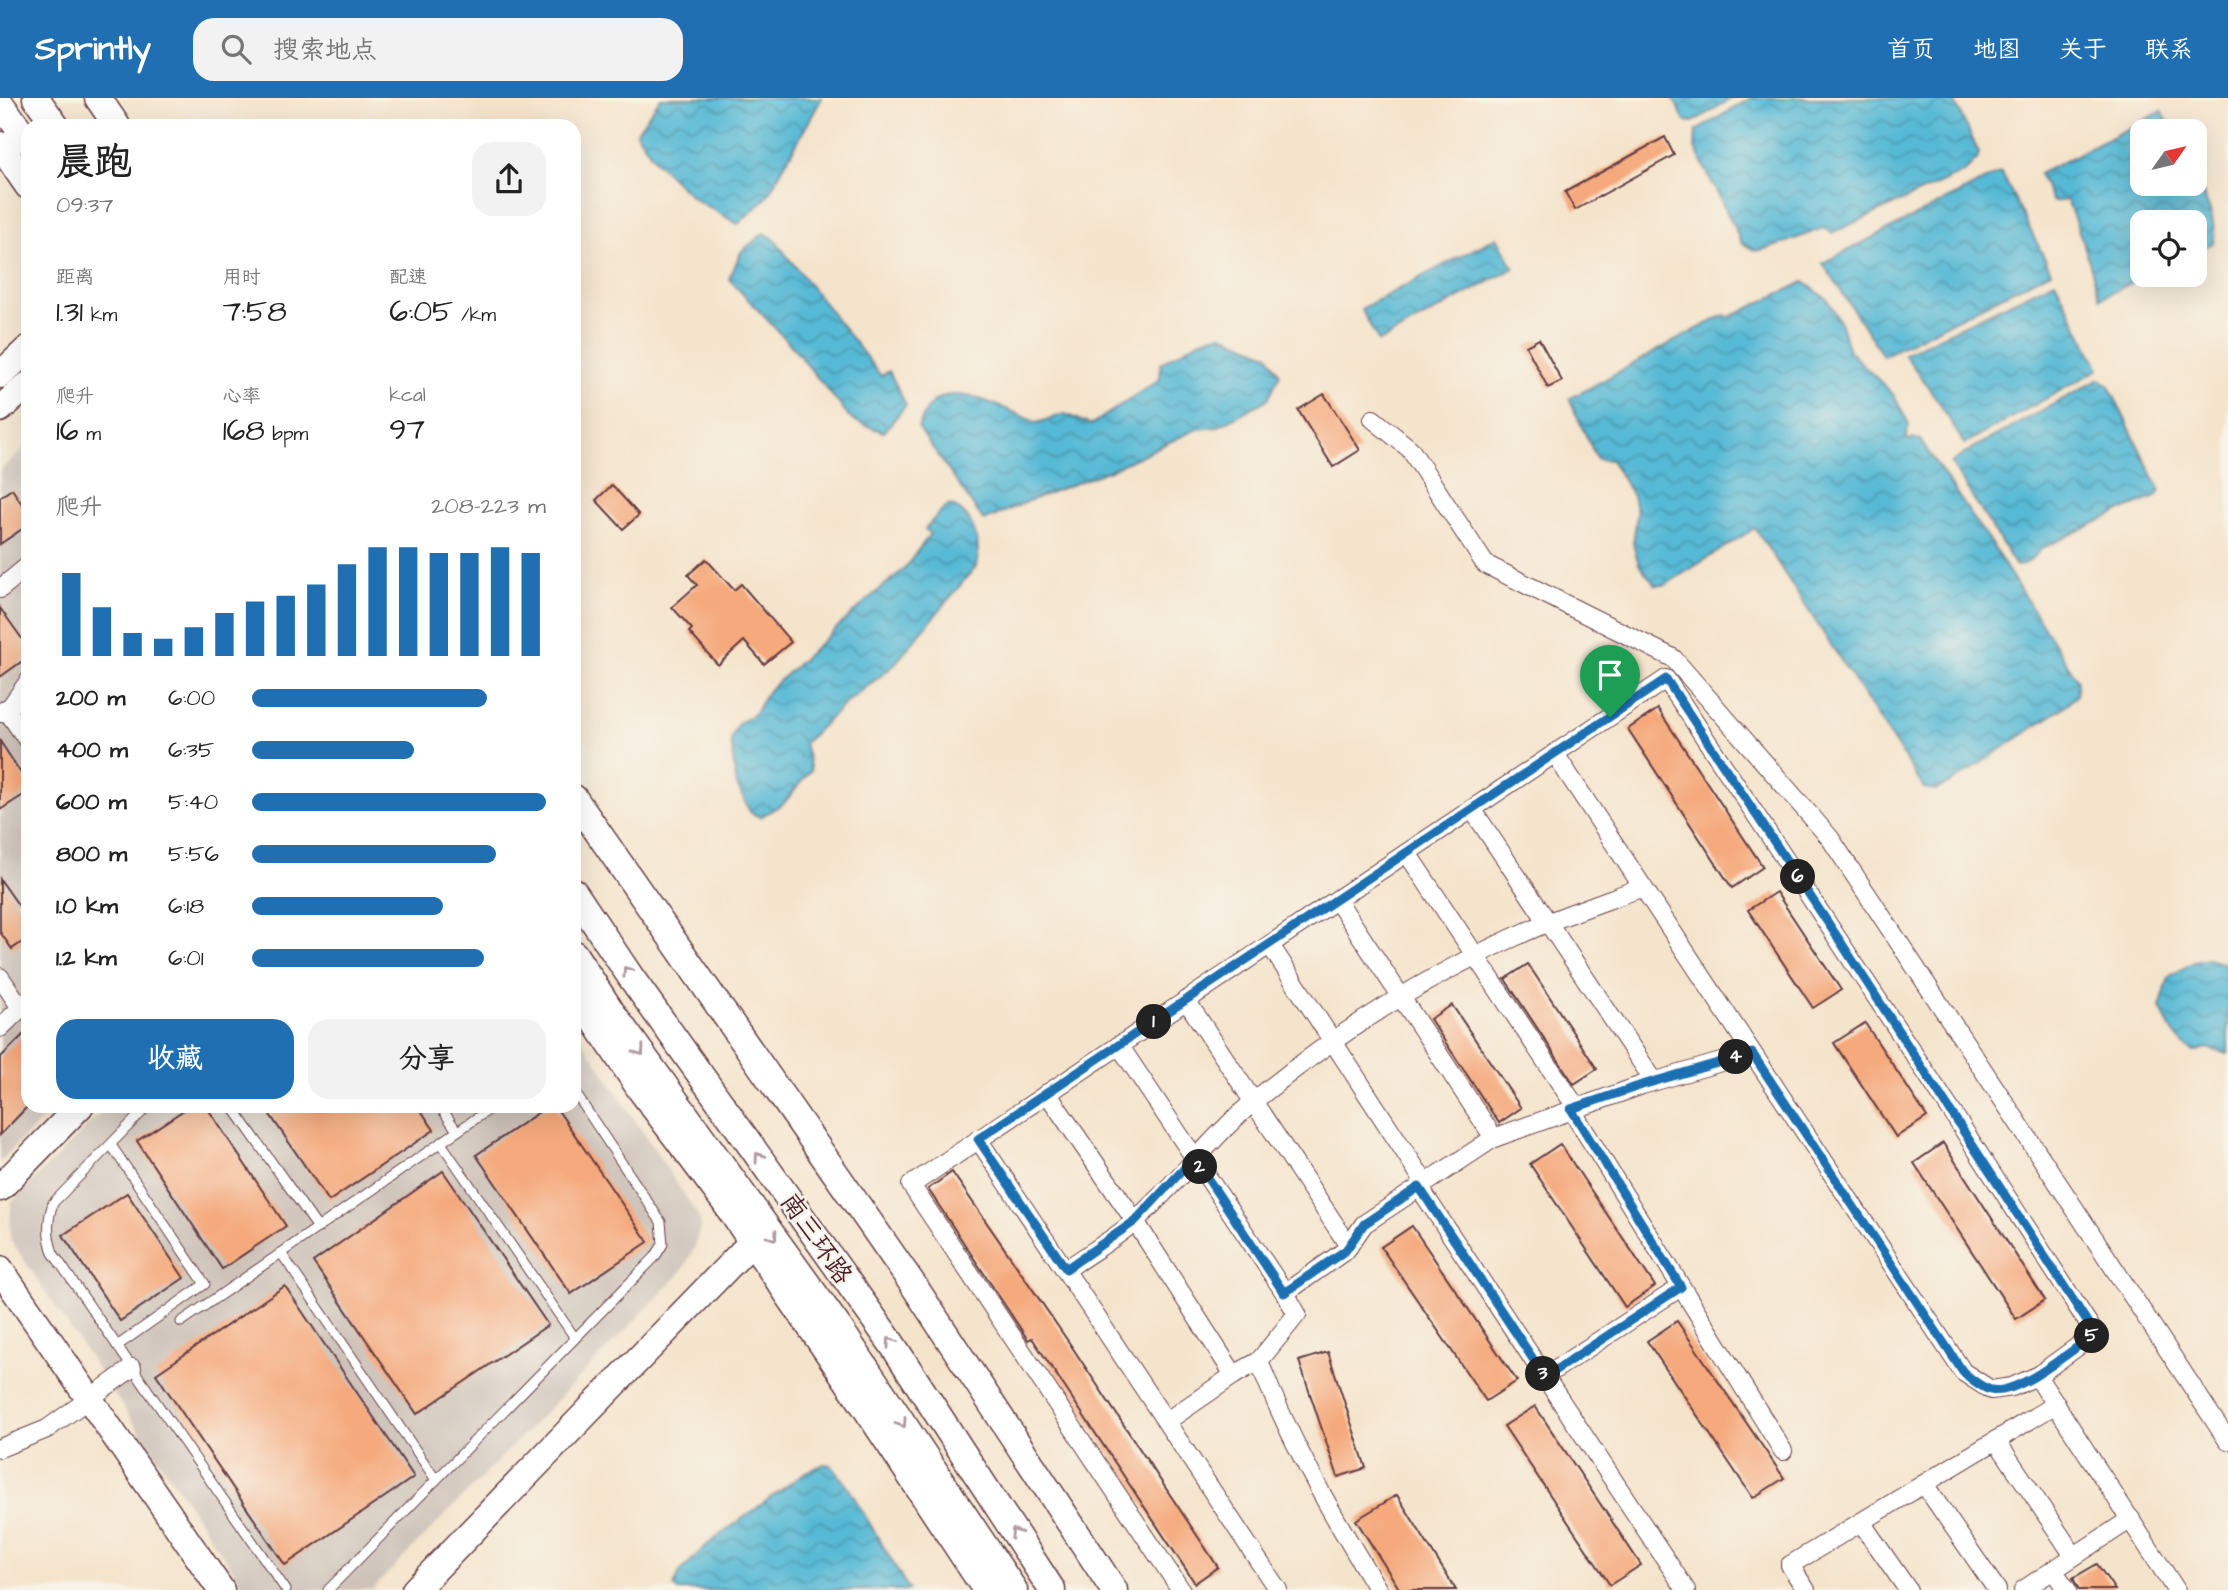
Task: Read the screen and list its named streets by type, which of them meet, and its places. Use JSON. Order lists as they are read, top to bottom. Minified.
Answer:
{"streets":{"street":["南三环路"]},"north":"top right","page":{"header":"Sprintly","search":"搜索地点","nav":["首页","地图","关于","联系"],"heading":["晨跑","09:37"],"stats":[["距离","1.31 km"],["用时","7:58"],["配速","6:05 /km"],["爬升","16 m"],["心率","168 bpm"],["kcal","97"]],"chart":["爬升","208–223 m"],"list":[{"name":"200 m","note":"6:00"},{"name":"400 m","note":"6:35"},{"name":"600 m","note":"5:40"},{"name":"800 m","note":"5:56"},{"name":"1.0 km","note":"6:18"},{"name":"1.2 km","note":"6:01"}],"pins":["6","1","4","2","5","3"],"buttons":["收藏","分享"]}}
